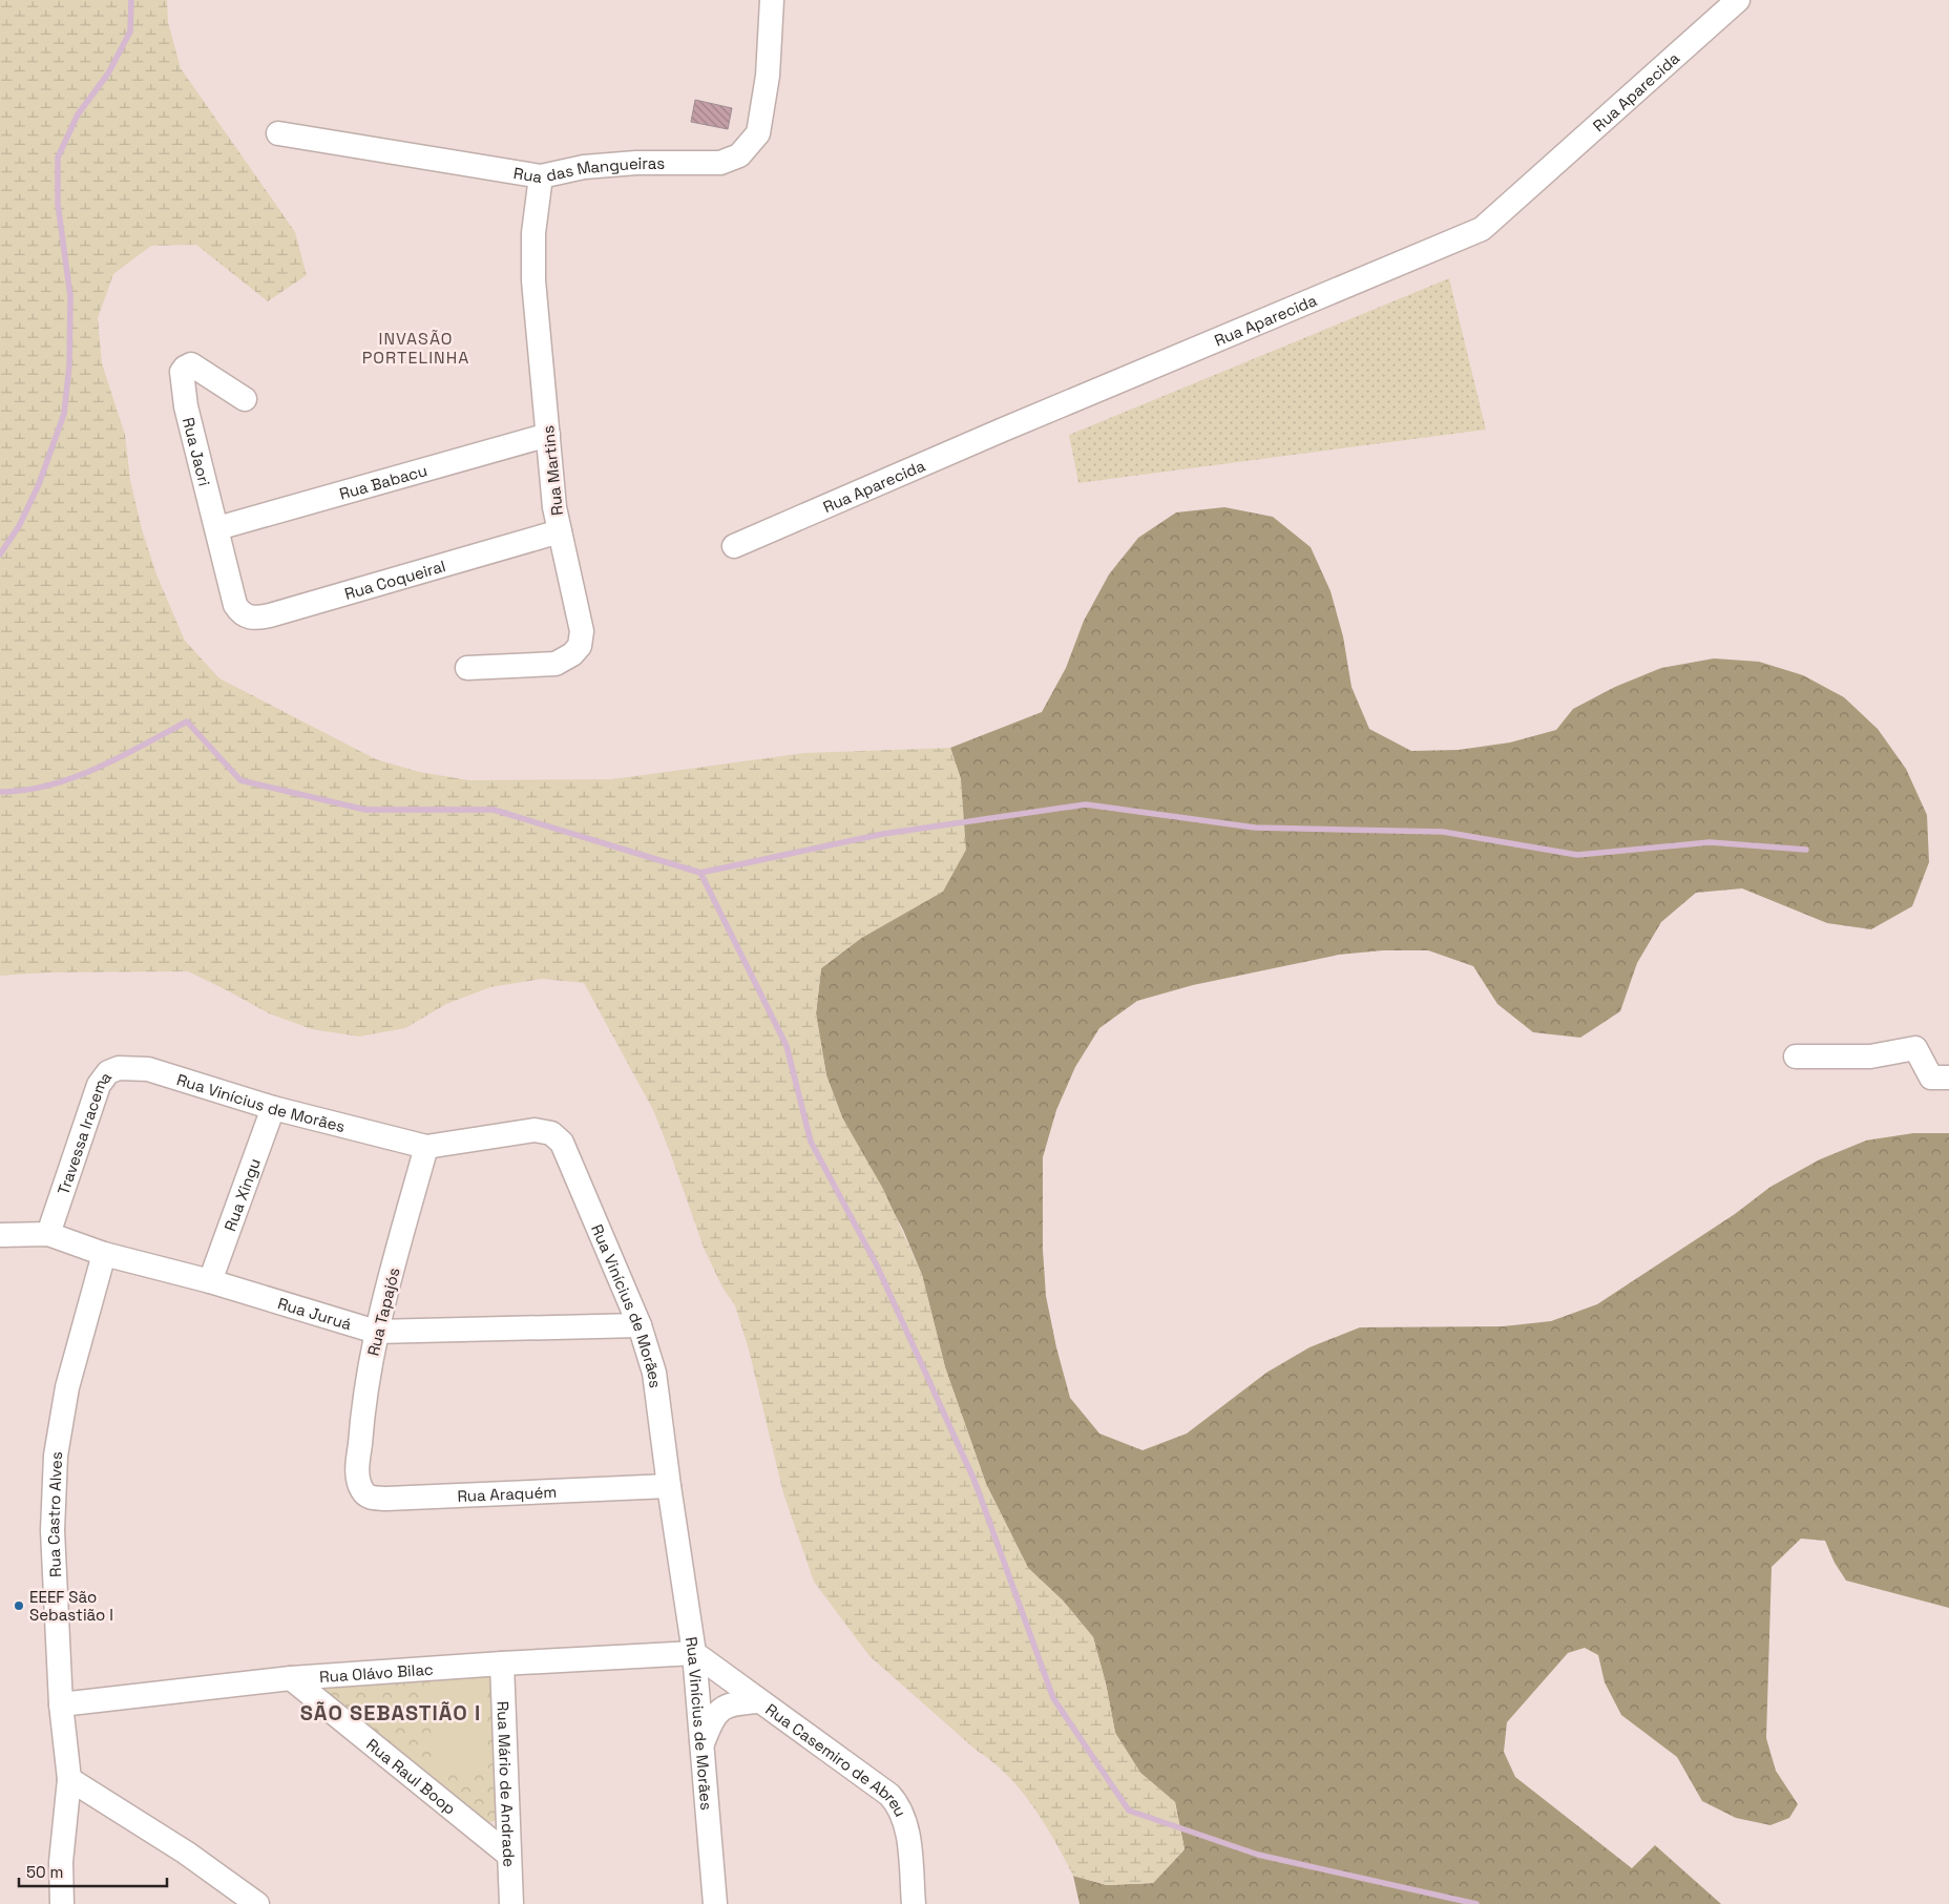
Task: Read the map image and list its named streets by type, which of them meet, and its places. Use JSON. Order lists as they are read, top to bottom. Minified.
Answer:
{"streets":{"street":["Rua Aparecida","Rua das Mangueiras","Rua Jaori","Rua Martins","Rua Babacu","Rua Coqueiral","Rua Vinícius de Morães","Travessa Iracema","Rua Xingu","Rua Tapajós","Rua Juruá","Rua Araquém","Rua Castro Alves","Rua Olávo Bilac","Rua Casemiro de Abreu","Rua Raul Boop","Rua Mário de Andrade"]},"crossings":[["Rua das Mangueiras","Rua Martins"],["Rua Jaori","Rua Babacu"],["Rua Jaori","Rua Coqueiral"],["Rua Martins","Rua Babacu"],["Rua Martins","Rua Coqueiral"],["Rua Vinícius de Morães","Travessa Iracema"],["Rua Vinícius de Morães","Rua Xingu"],["Rua Vinícius de Morães","Rua Tapajós"],["Rua Vinícius de Morães","Rua Juruá"],["Rua Vinícius de Morães","Rua Araquém"],["Rua Vinícius de Morães","Rua Olávo Bilac"],["Rua Vinícius de Morães","Rua Casemiro de Abreu"],["Travessa Iracema","Rua Juruá"],["Rua Xingu","Rua Juruá"],["Rua Tapajós","Rua Juruá"],["Rua Tapajós","Rua Araquém"],["Rua Juruá","Rua Castro Alves"],["Rua Castro Alves","Rua Olávo Bilac"],["Rua Olávo Bilac","Rua Casemiro de Abreu"],["Rua Olávo Bilac","Rua Raul Boop"],["Rua Olávo Bilac","Rua Mário de Andrade"],["Rua Raul Boop","Rua Mário de Andrade"]],"districts":["INVASÃO PORTELINHA","SÃO SEBASTIÃO I"],"places":["EEEF São Sebastião I"],"scale_bar":"50 m"}
